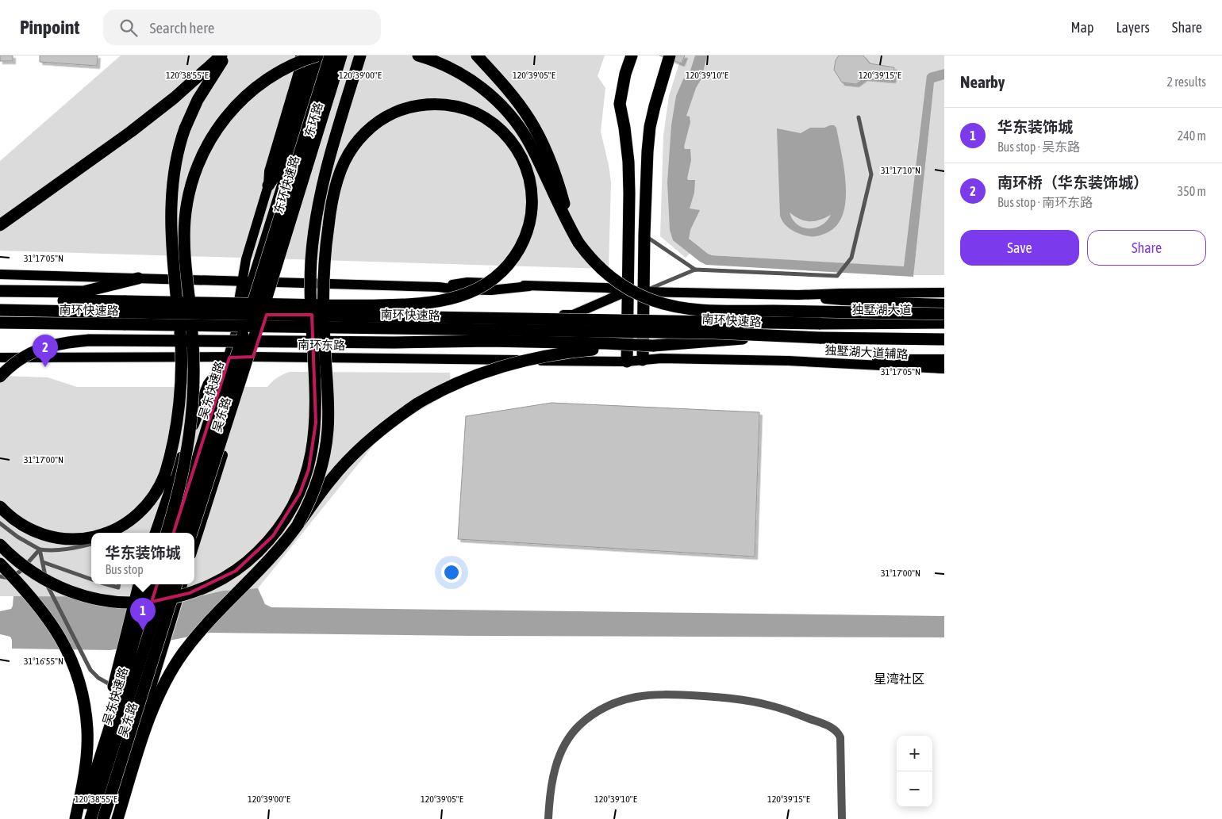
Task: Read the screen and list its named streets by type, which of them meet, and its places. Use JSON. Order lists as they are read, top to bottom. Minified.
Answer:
{"streets":{"highway":["东环快速路","独墅湖大道","南环快速路","吴东快速路"],"main road":["东环路","南环东路","独墅湖大道辅路","吴东路"]},"crossings":[["东环路","吴东路"],["东环快速路","吴东快速路"],["独墅湖大道","南环快速路"],["南环东路","独墅湖大道辅路"],["南环东路","吴东路"],["吴东快速路","吴东路"]],"districts":["星湾社区"],"page":{"header":"Pinpoint","search":"Search here","nav":["Map","Layers","Share"],"heading":["Nearby","2 results"],"list":[{"mark":"1","name":"华东装饰城","note":"Bus stop · 吴东路","value":"240 m"},{"mark":"2","name":"南环桥（华东装饰城）","note":"Bus stop · 南环东路","value":"350 m"}],"buttons":["Save","Share"],"pins":["2","1"],"popup":["华东装饰城","Bus stop"],"map_buttons":["+","−"]},"coordinates":["120°38'55\"E","120°39'00\"E","120°39'05\"E","120°39'10\"E","120°39'15\"E","31°17'10\"N","31°17'05\"N","31°17'00\"N","31°16'55\"N"]}
